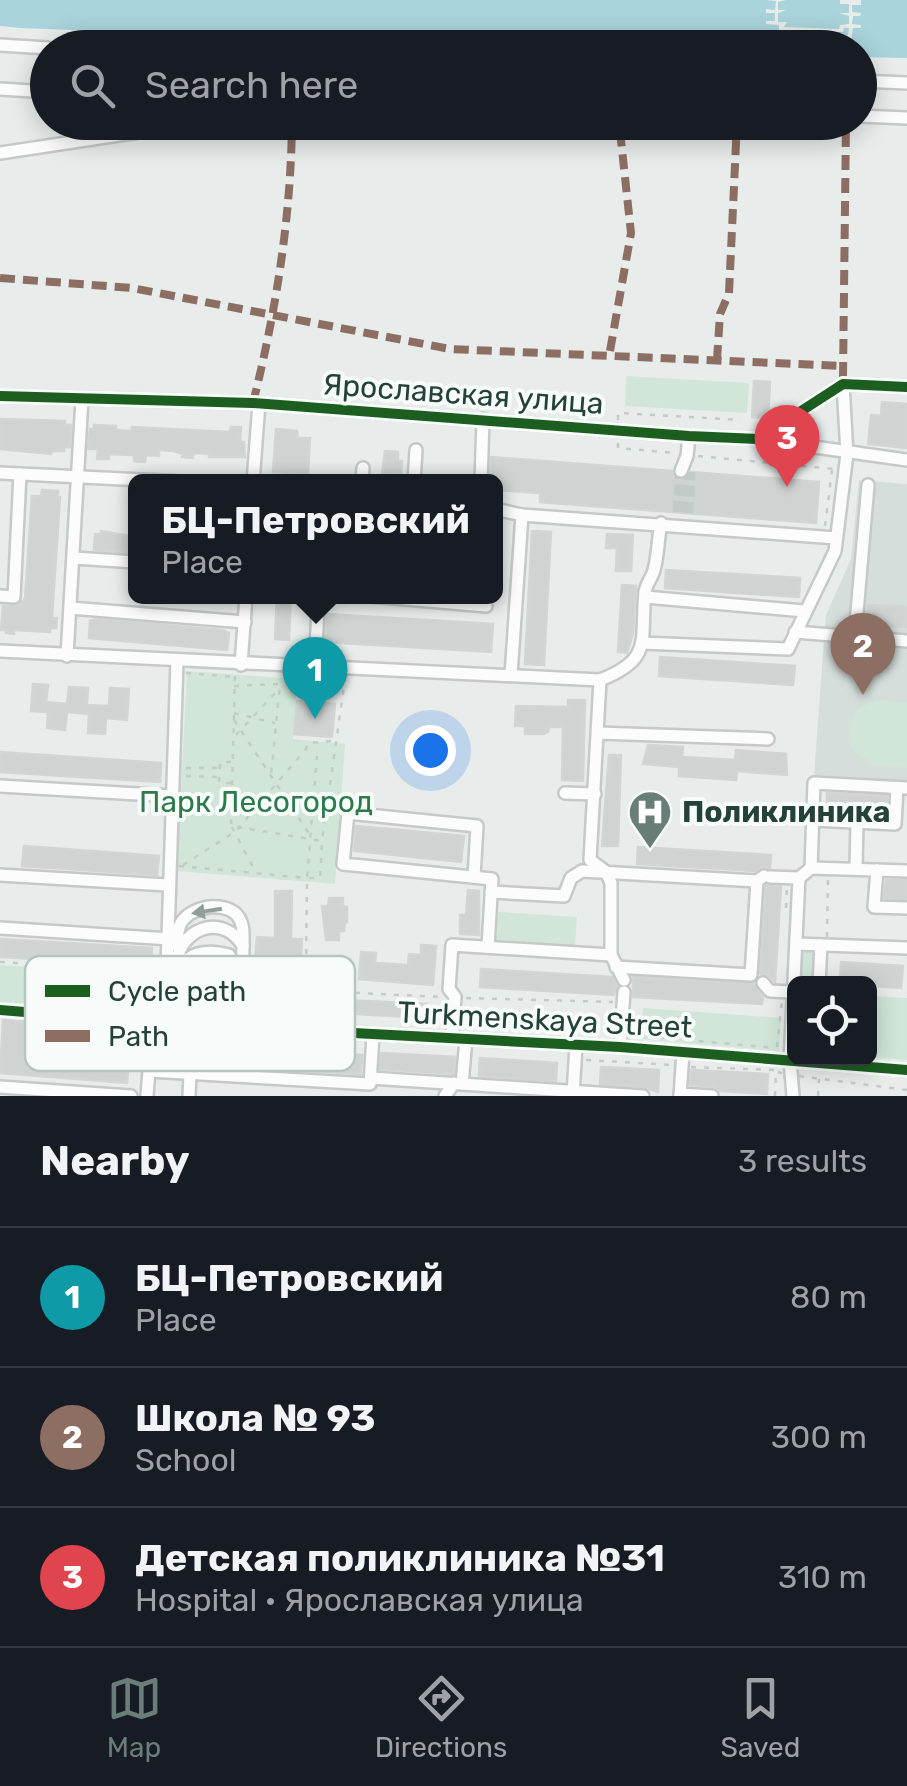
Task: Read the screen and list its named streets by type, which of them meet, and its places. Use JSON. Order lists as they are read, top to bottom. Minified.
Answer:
{"streets":{"street":["Ярославская улица","Turkmenskaya Street"]},"parks":["Парк Лесогород"],"places":{"hospital":["Поликлиника"]},"legend":["Cycle path","Path"],"page":{"search":"Search here","pins":["3","2","1"],"popup":["БЦ-Петровский","Place"],"heading":["Nearby","3 results"],"list":[{"mark":"1","name":"БЦ-Петровский","note":"Place","value":"80 m"},{"mark":"2","name":"Школа № 93","note":"School","value":"300 m"},{"mark":"3","name":"Детская поликлиника №31","note":"Hospital · Ярославская улица","value":"310 m"}],"nav":["Map","Directions","Saved"]}}
